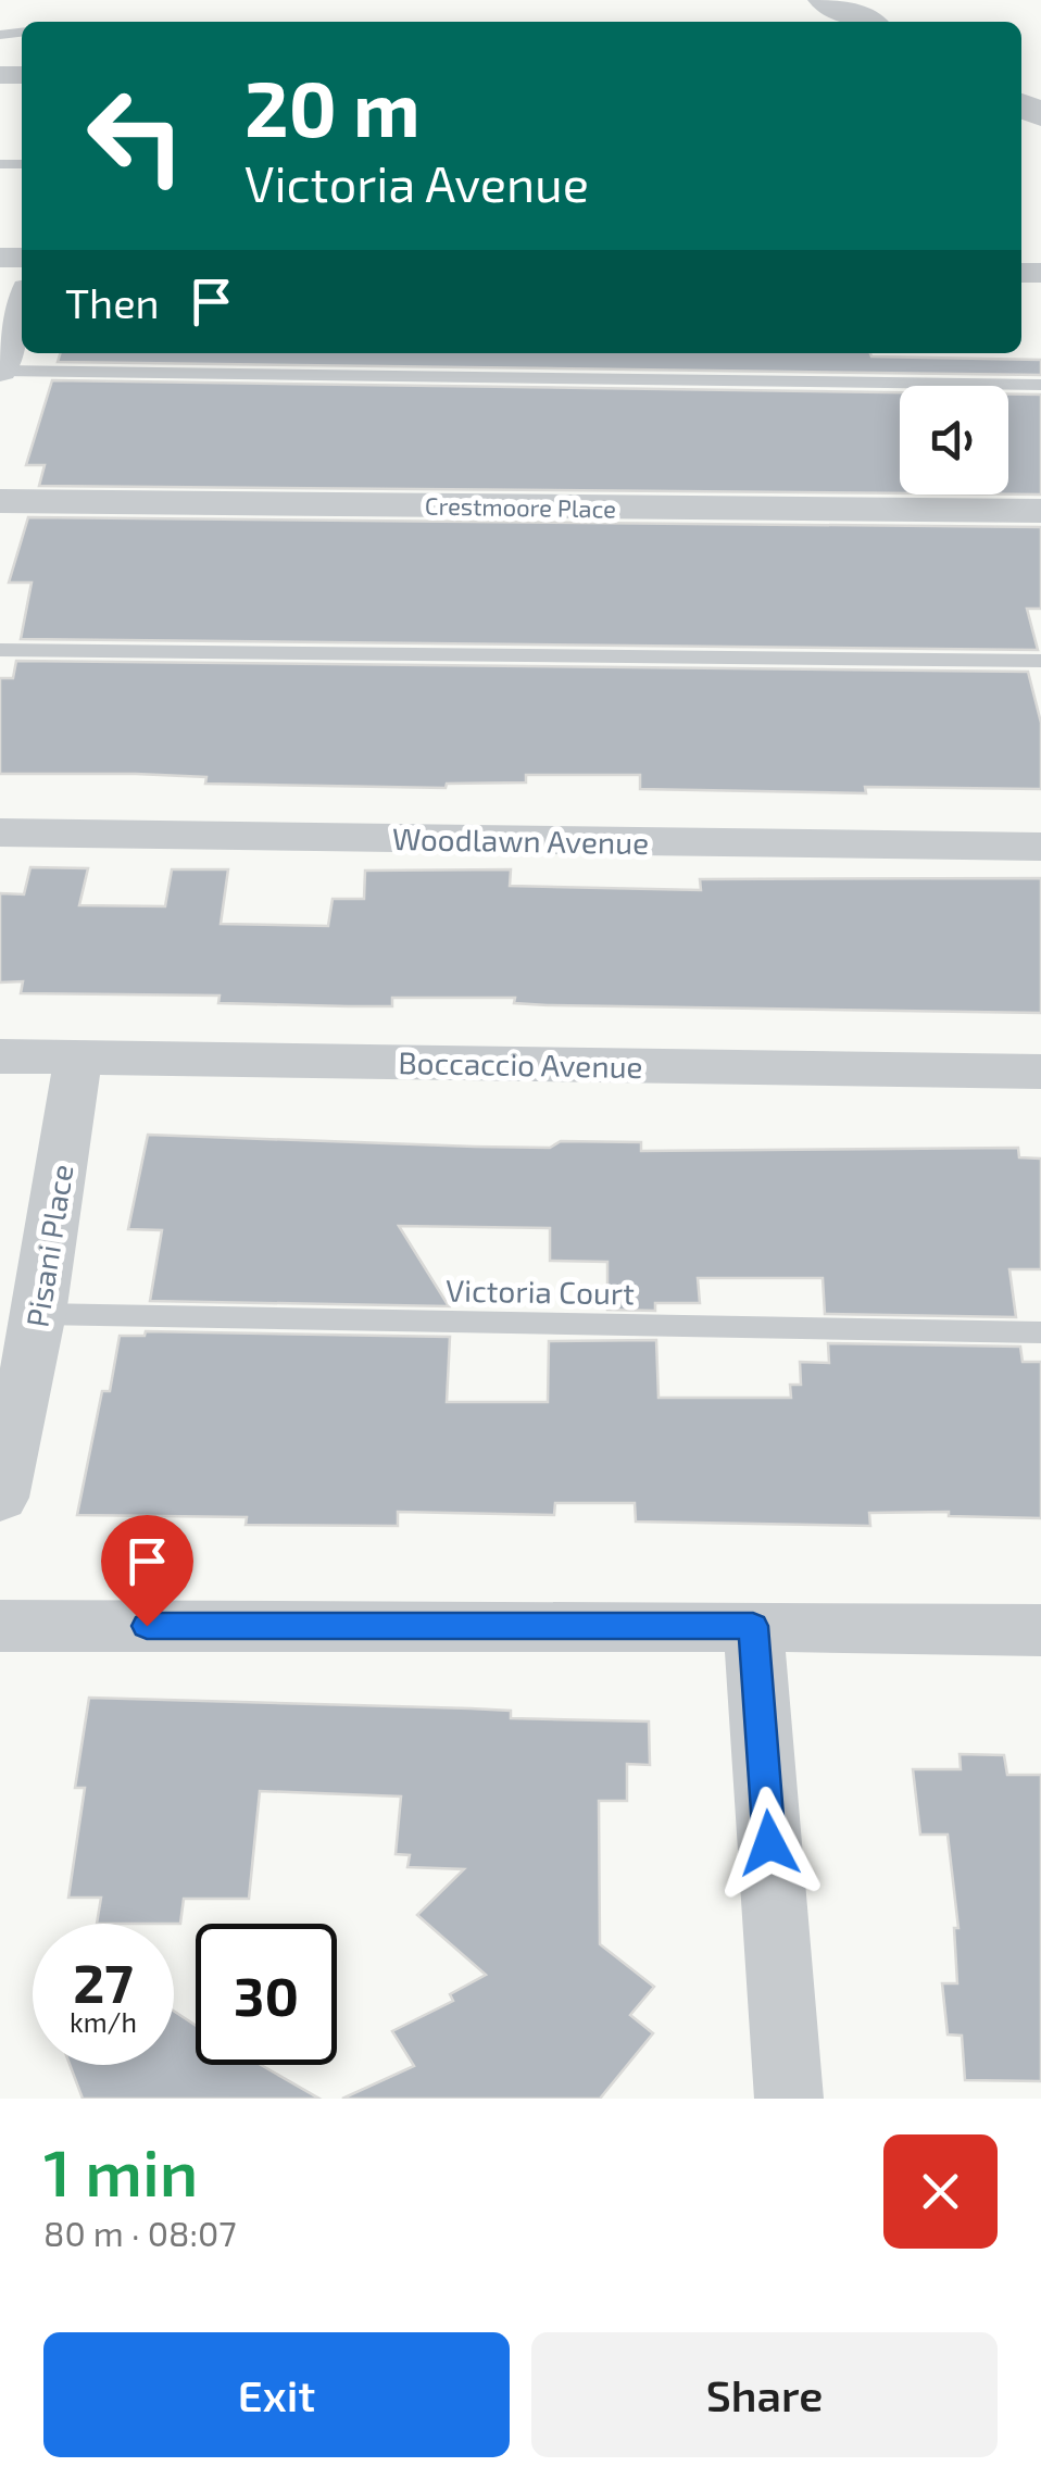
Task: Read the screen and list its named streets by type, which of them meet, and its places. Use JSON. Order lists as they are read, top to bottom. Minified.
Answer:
{"streets":{"street":["Crestmoore Place","Woodlawn Avenue","Boccaccio Avenue","Pisani Place"],"lane":["Victoria Court"]},"crossings":[["Boccaccio Avenue","Pisani Place"],["Pisani Place","Victoria Court"]],"page":{"turn":["20 m","Victoria Avenue"],"then":"Then","speed":"27 km/h","limit":"30","heading":["1 min","80 m · 08:07"],"buttons":["Exit","Share"]}}
